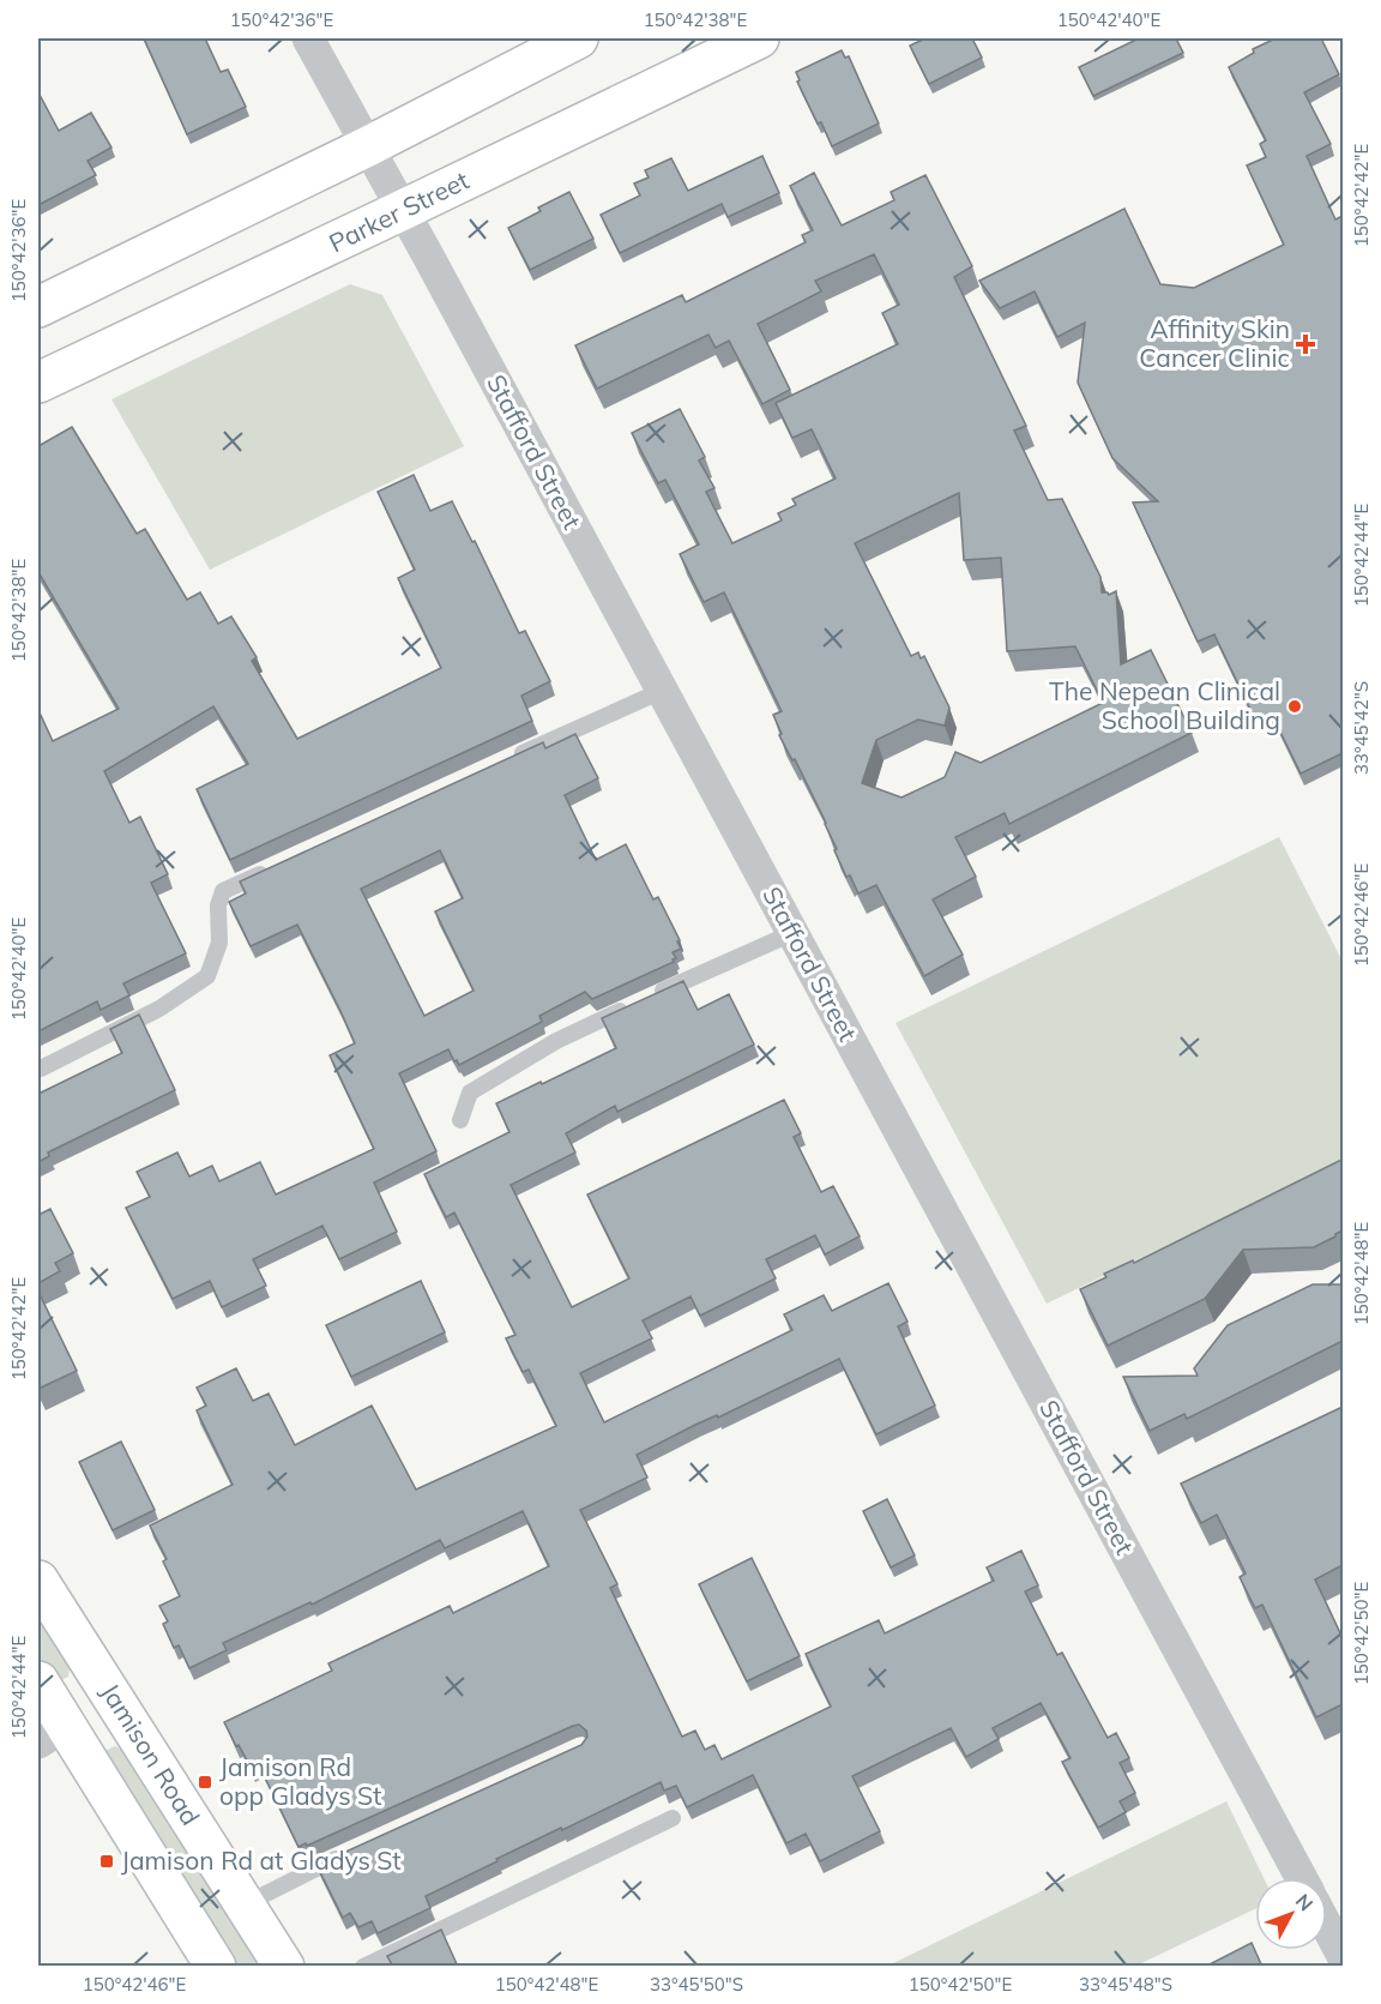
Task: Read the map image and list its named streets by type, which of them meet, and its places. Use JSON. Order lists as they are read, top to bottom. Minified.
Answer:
{"streets":{"main road":["Parker Street","Jamison Road"],"street":["Stafford Street"]},"crossings":[["Parker Street","Stafford Street"]],"places":{"health":["Affinity Skin Cancer Clinic"],"other":["The Nepean Clinical School Building"],"transit":["Jamison Rd opp Gladys St","Jamison Rd at Gladys St"]},"north":"top right","coordinates":["150°42'36\"E","150°42'38\"E","150°42'40\"E","150°42'42\"E","150°42'44\"E","33°45'42\"S","150°42'46\"E","150°42'48\"E","150°42'50\"E","33°45'50\"S","33°45'48\"S"]}
